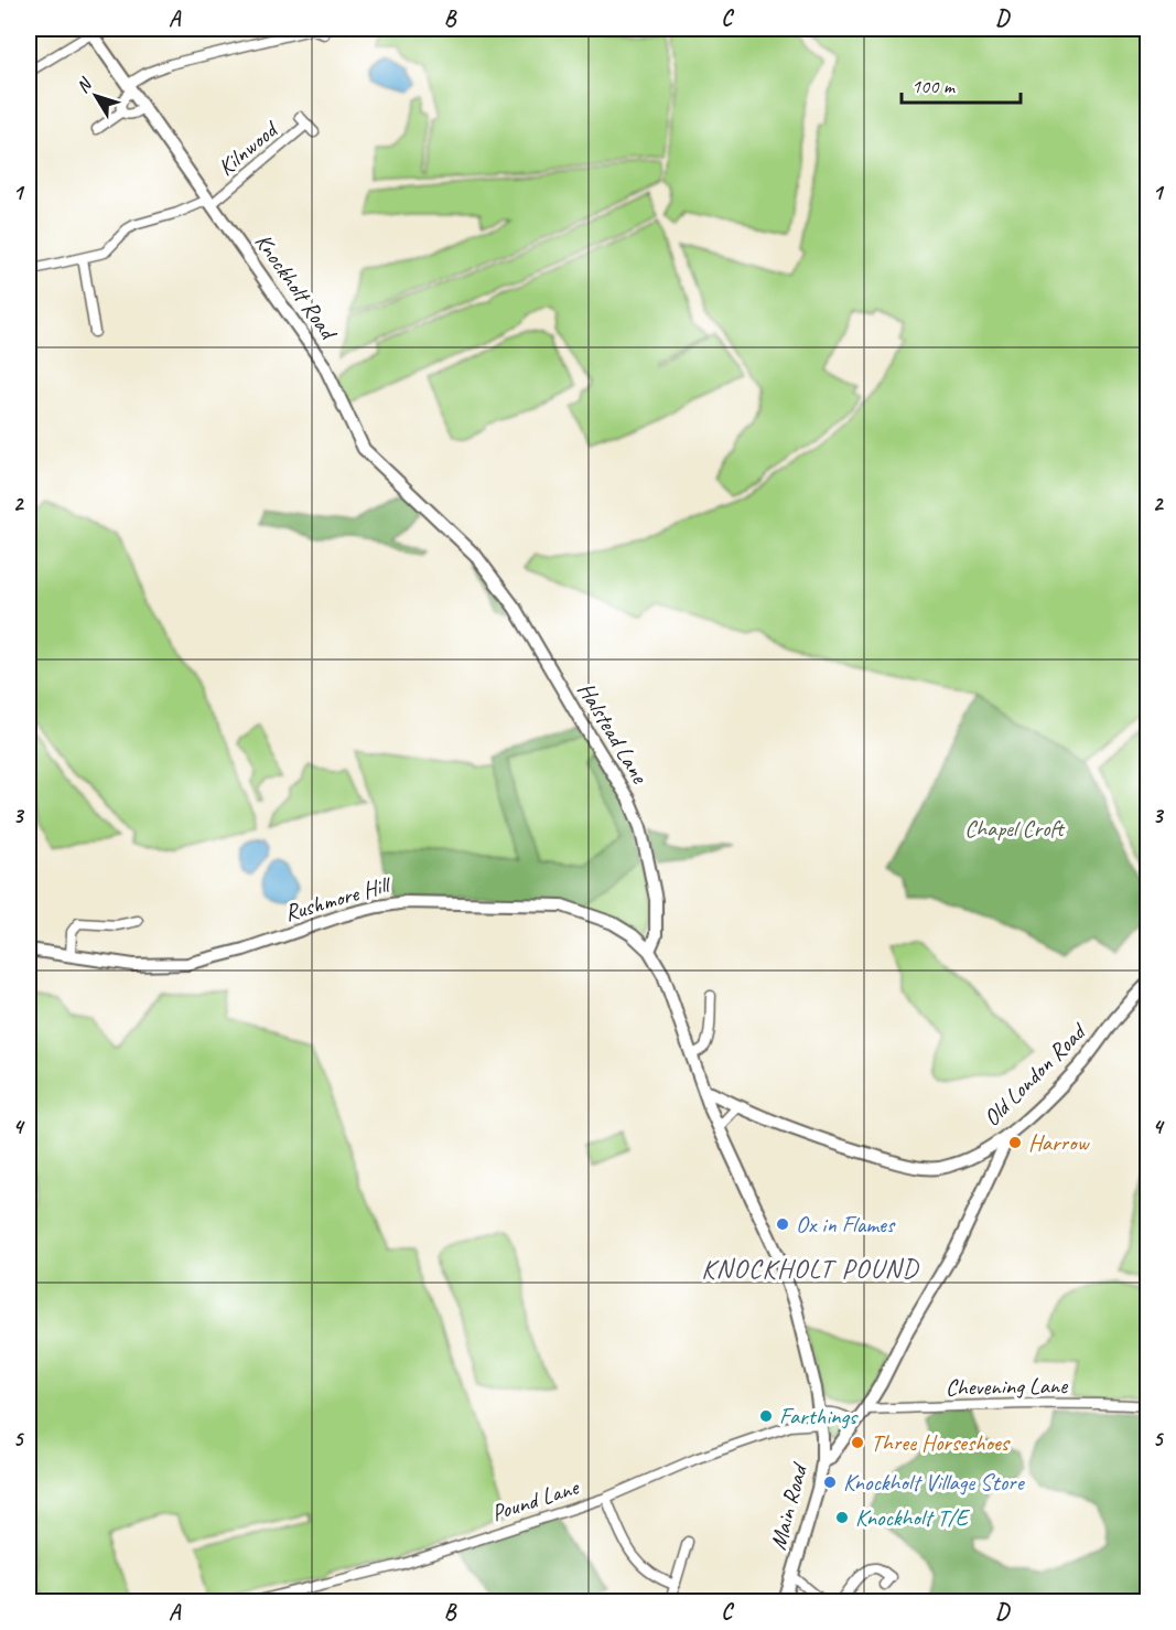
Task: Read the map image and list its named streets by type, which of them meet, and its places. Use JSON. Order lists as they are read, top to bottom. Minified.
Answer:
{"streets":{"street":["Kilnwood","Knockholt Road","Halstead Lane","Rushmore Hill","Old London Road","Chevening Lane","Pound Lane","Main Road"]},"crossings":[["Kilnwood","Knockholt Road"],["Knockholt Road","Halstead Lane"],["Halstead Lane","Rushmore Hill"],["Halstead Lane","Main Road"],["Rushmore Hill","Main Road"],["Old London Road","Main Road"],["Pound Lane","Main Road"]],"districts":["KNOCKHOLT POUND"],"parks":["Chapel Croft"],"places":["Harrow","Ox in Flames","Farthings","Three Horseshoes","Knockholt Village Store","Knockholt T/E"],"scale_bar":"100 m","north":"top left","grid":{"columns":["A","B","C","D"],"rows":["1","2","3","4","5"]}}
